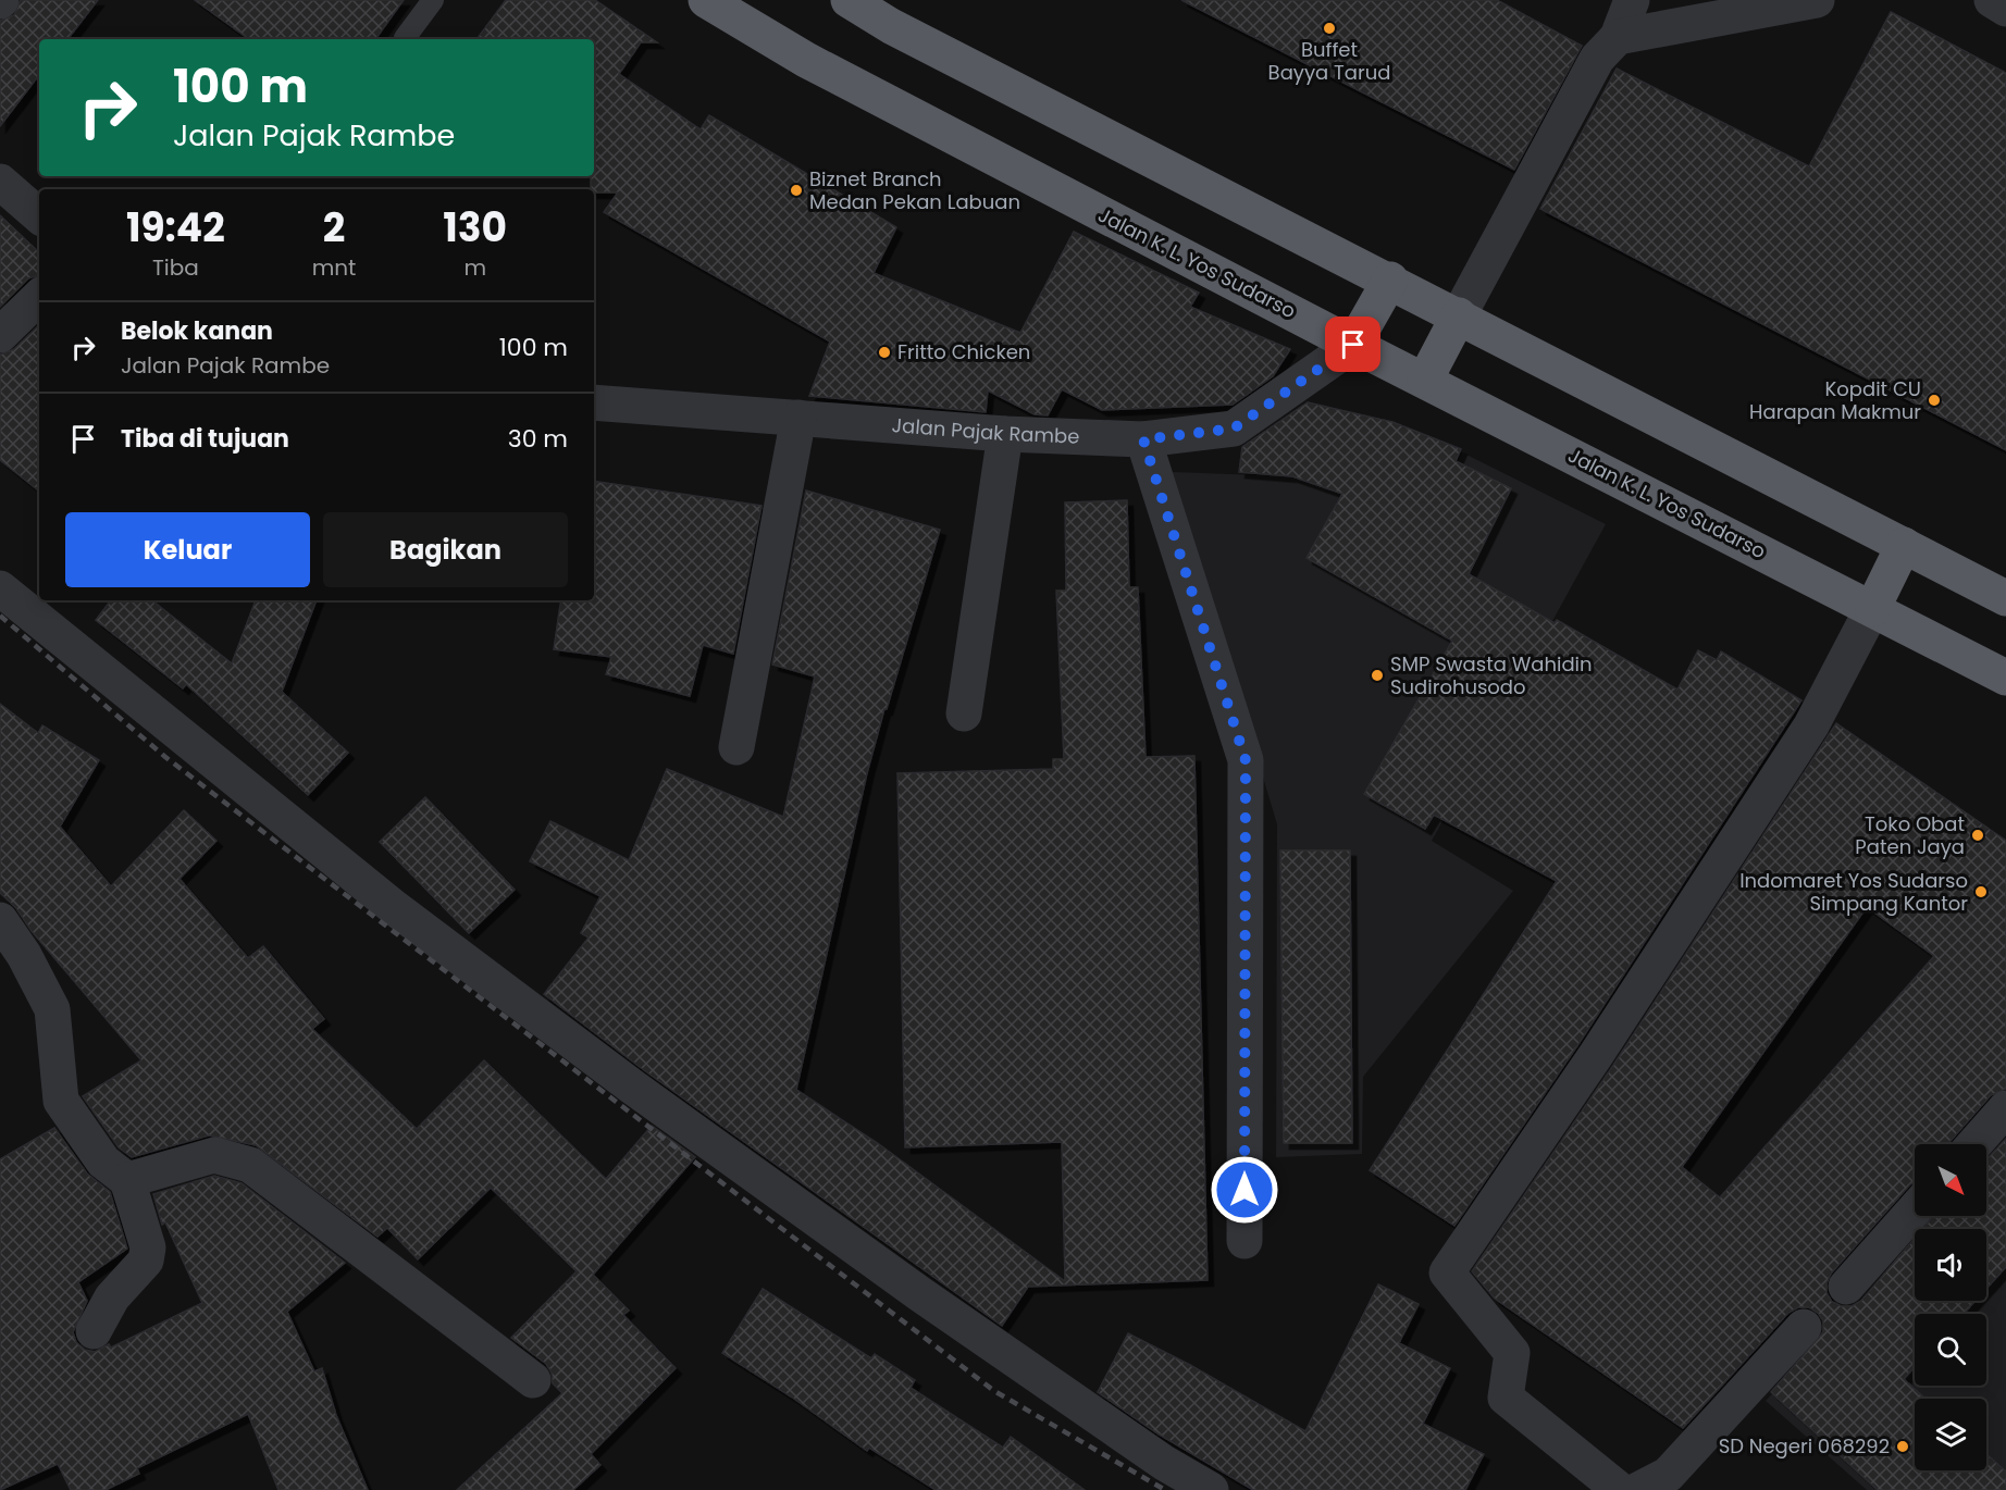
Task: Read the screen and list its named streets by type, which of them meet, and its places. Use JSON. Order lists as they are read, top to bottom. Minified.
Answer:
{"streets":{"highway":["Jalan K. L. Yos Sudarso"],"street":["Jalan Pajak Rambe"]},"crossings":[["Jalan K. L. Yos Sudarso","Jalan Pajak Rambe"]],"places":["Buffet Bayya Tarud","Biznet Branch Medan Pekan Labuan","Fritto Chicken","Kopdit CU Harapan Makmur","SMP Swasta Wahidin Sudirohusodo","Toko Obat Paten Jaya","Indomaret Yos Sudarso Simpang Kantor","SD Negeri 068292"],"north":"bottom right","page":{"turn":["100 m","Jalan Pajak Rambe"],"eta":["19:42","Tiba","2","mnt","130","m"],"list":[{"name":"Belok kanan","note":"Jalan Pajak Rambe","value":"100 m"},{"name":"Tiba di tujuan","value":"30 m"}],"buttons":["Keluar","Bagikan"]}}
